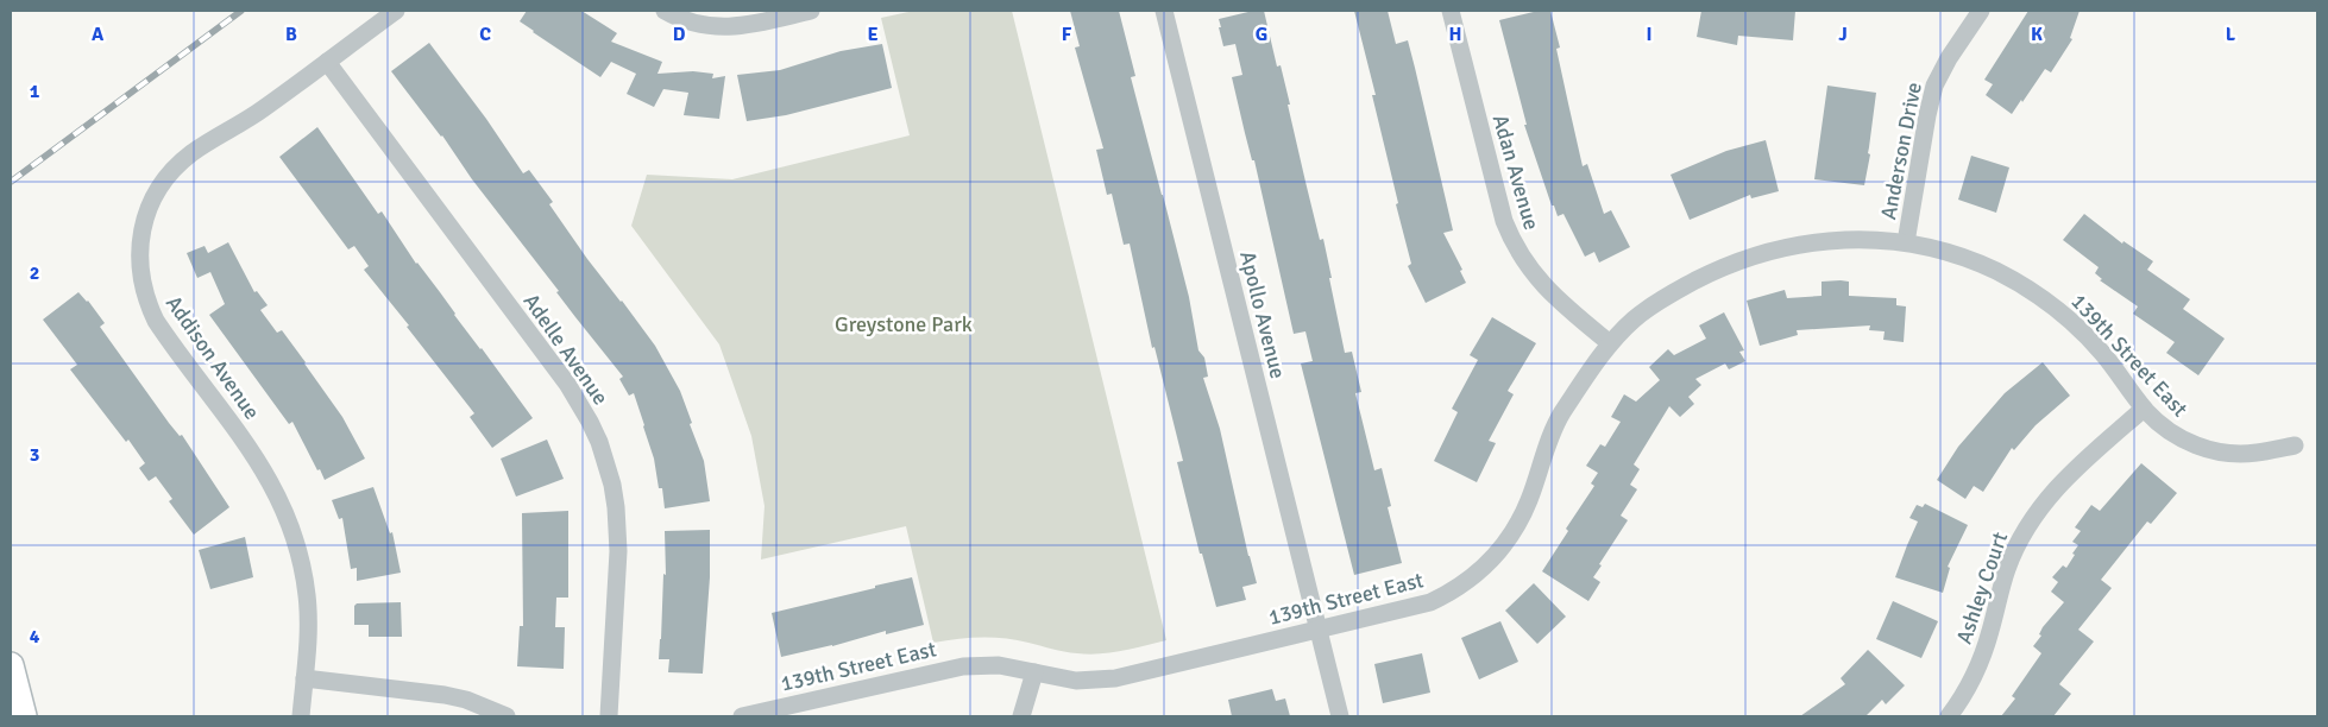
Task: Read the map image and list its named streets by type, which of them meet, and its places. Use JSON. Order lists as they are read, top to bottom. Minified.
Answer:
{"streets":{"street":["Anderson Drive","Adan Avenue","Apollo Avenue","Adelle Avenue","139th Street East","Addison Avenue","Ashley Court"]},"crossings":[["Anderson Drive","139th Street East"],["Adan Avenue","139th Street East"],["Apollo Avenue","139th Street East"],["Adelle Avenue","Addison Avenue"],["139th Street East","Ashley Court"]],"parks":["Greystone Park"],"grid":{"columns":["A","B","C","D","E","F","G","H","I","J","K","L"],"rows":["1","2","3","4"]}}
